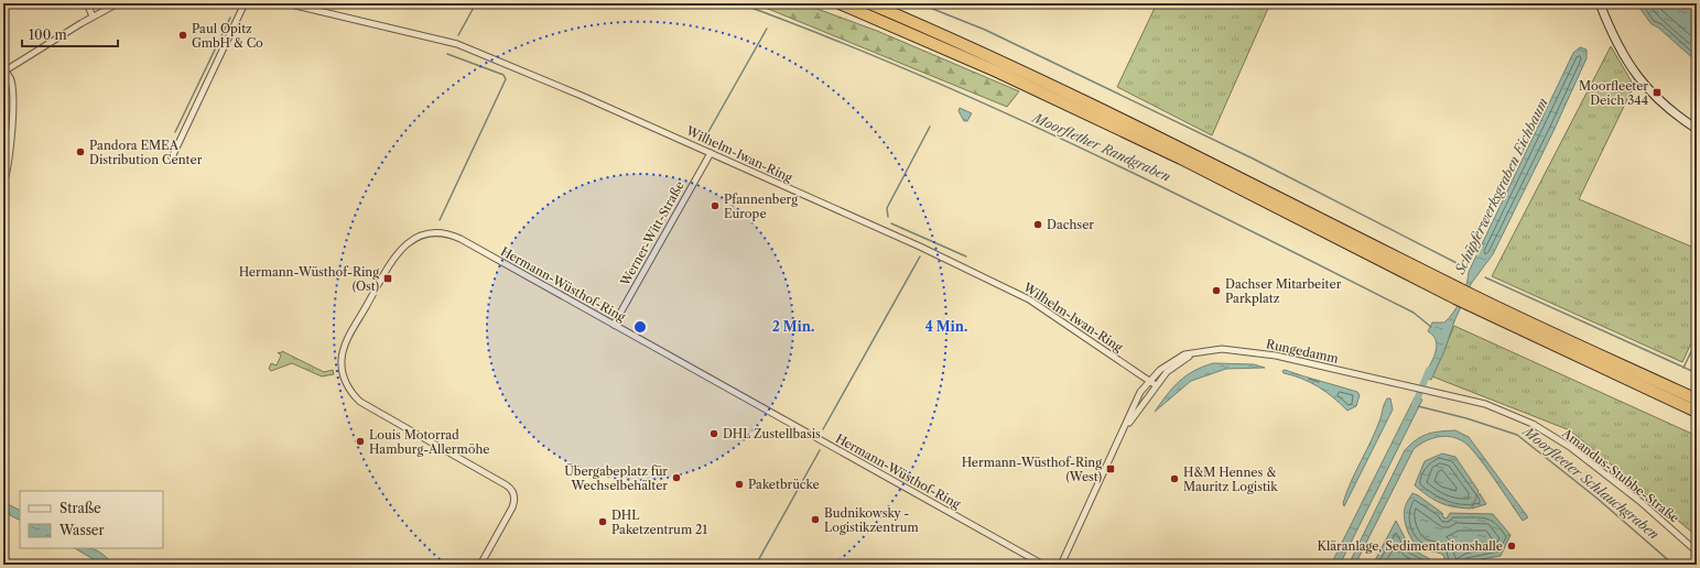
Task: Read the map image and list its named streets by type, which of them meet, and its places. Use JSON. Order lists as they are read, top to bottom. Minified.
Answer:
{"streets":{"street":["Wilhelm-Iwan-Ring","Werner-Witt-Straße","Hermann-Wüsthof-Ring","Rungedamm","Amandus-Stubbe-Straße"]},"crossings":[["Wilhelm-Iwan-Ring","Werner-Witt-Straße"],["Wilhelm-Iwan-Ring","Rungedamm"],["Werner-Witt-Straße","Hermann-Wüsthof-Ring"],["Rungedamm","Amandus-Stubbe-Straße"]],"water":["Moorflether Randgraben","Schüpferwerksgraben Eichbaum","Moorfleeter Schlauchgraben"],"places":{"other":["Paul Opitz GmbH & Co","Pandora EMEA Distribution Center","Pfannenberg Europe","Dachser","Dachser Mitarbeiter Parkplatz","DHL Zustellbasis","Louis Motorrad Hamburg-Allermöhe","Übergabeplatz für Wechselbehälter","H&M Hennes & Mauritz Logistik","Paketbrücke","Budnikowsky - Logistikzentrum","DHL Paketzentrum 21","Kläranlage, Sedimentationshalle"],"transit":["Moorfleeter Deich 344","Hermann-Wüsthof-Ring (Ost)","Hermann-Wüsthof-Ring (West)"]},"legend":["Straße","Wasser"],"scale_bar":"100 m","rings":["2 Min.","4 Min."]}
